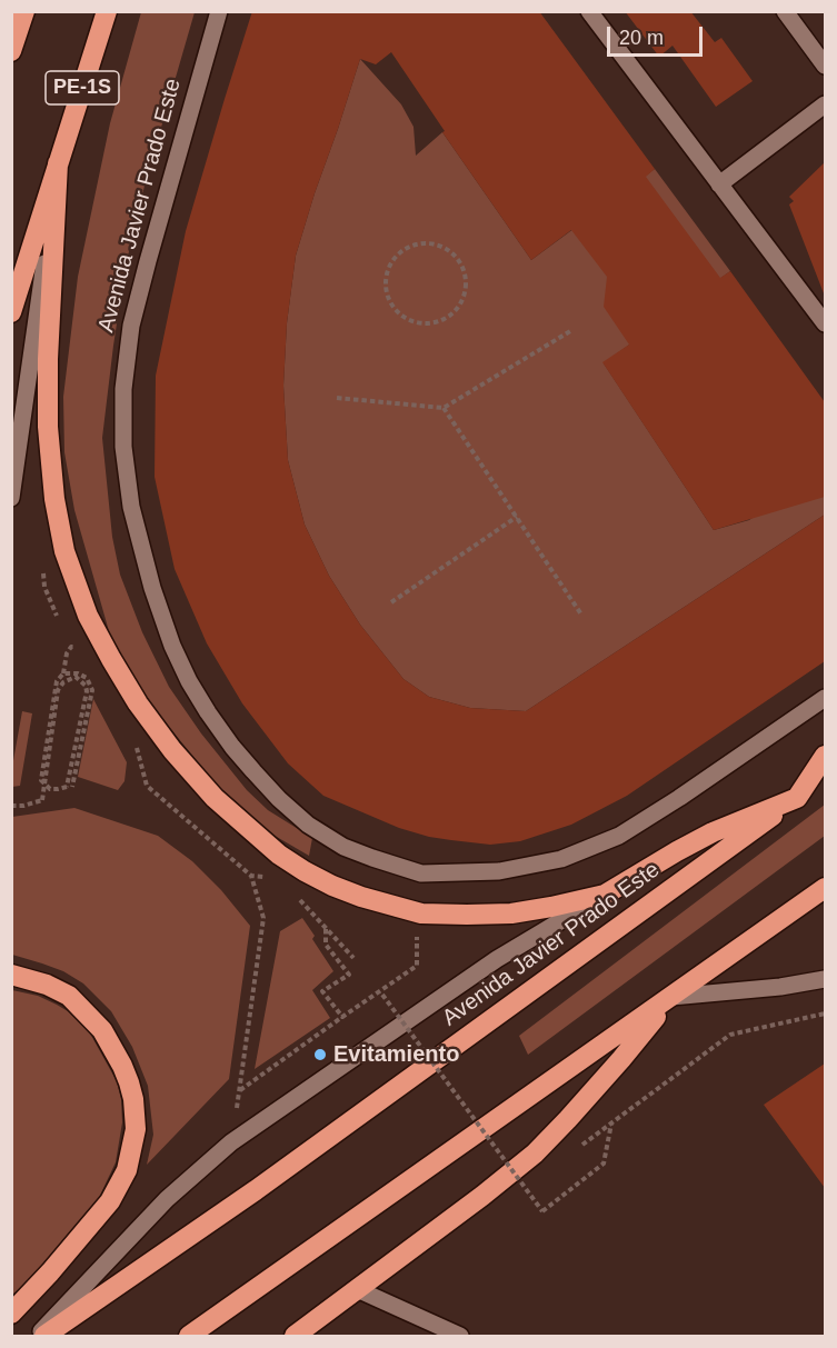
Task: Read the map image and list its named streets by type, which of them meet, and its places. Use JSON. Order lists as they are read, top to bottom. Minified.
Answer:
{"streets":{"highway":["PE-1S","Avenida Javier Prado Este"]},"places":["Evitamiento"],"scale_bar":"20 m"}
